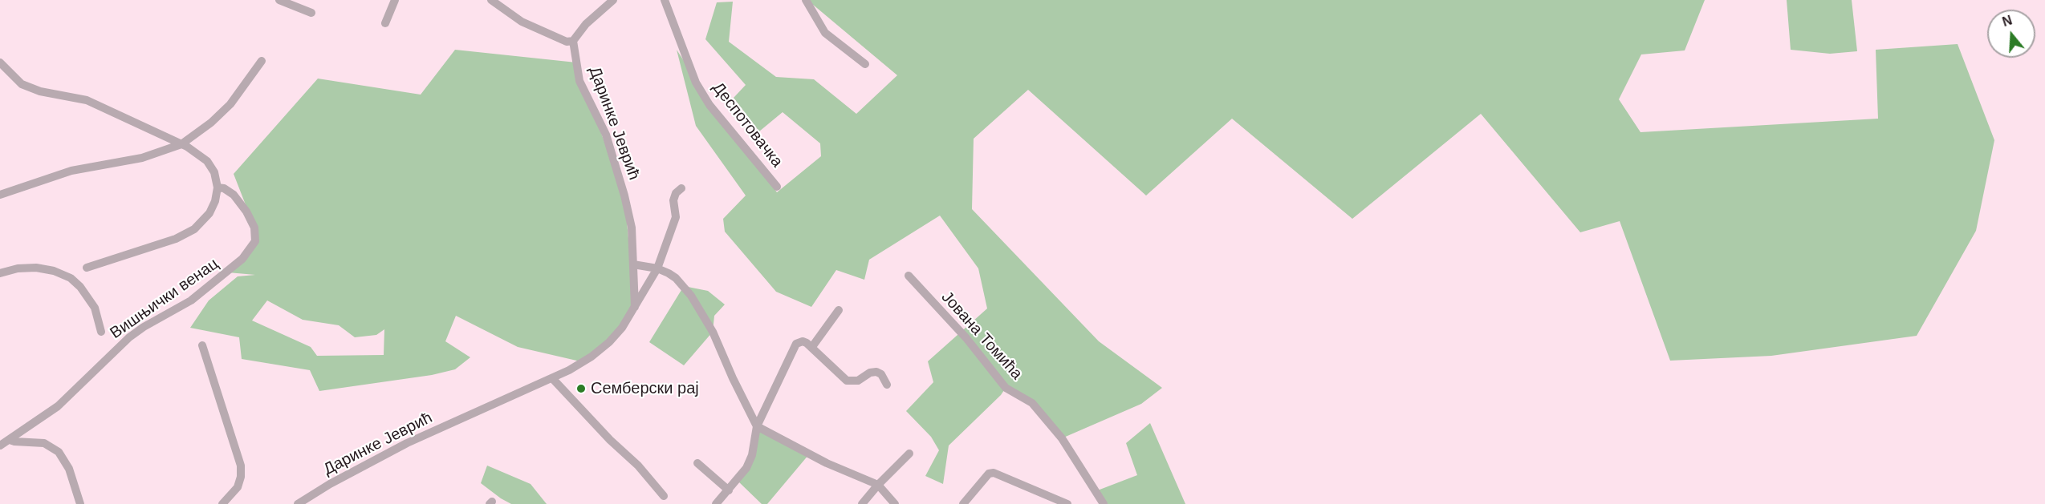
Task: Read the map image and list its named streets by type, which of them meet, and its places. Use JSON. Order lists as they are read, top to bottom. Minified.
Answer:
{"streets":{"street":["Даринке Јеврић","Деспотовачка","Вишњички венац","Јована Томића"]},"places":["Семберски рај"],"north":"top"}
